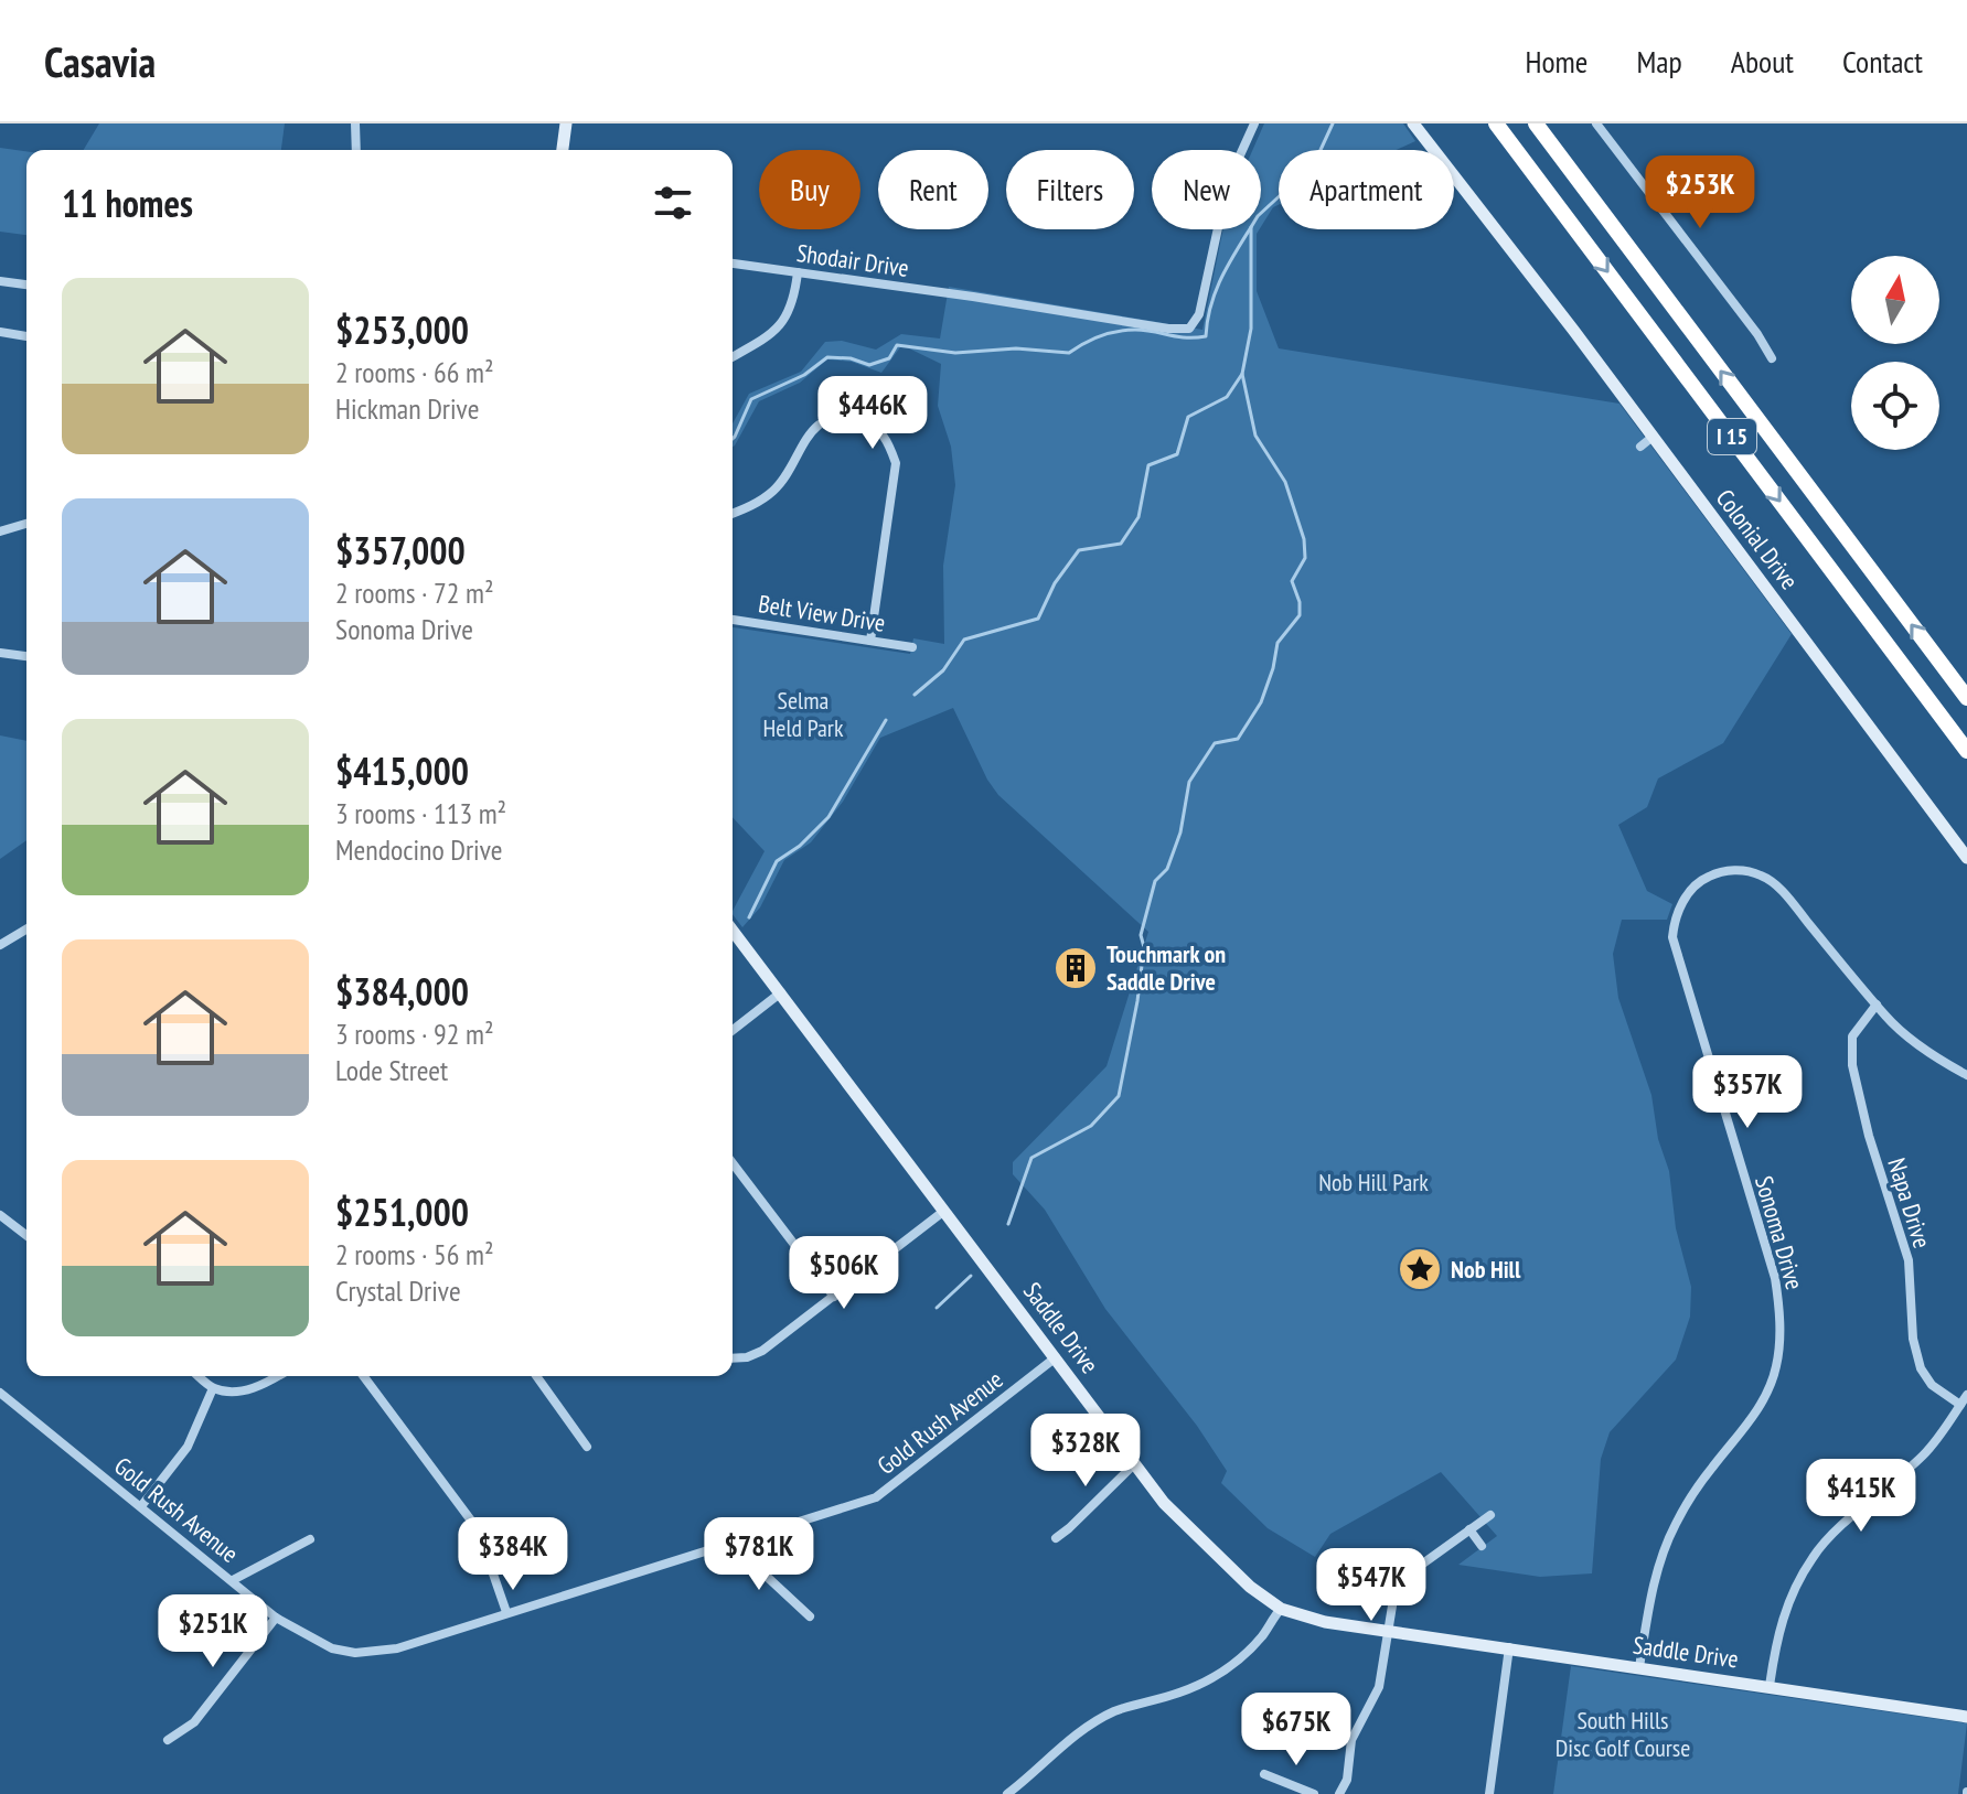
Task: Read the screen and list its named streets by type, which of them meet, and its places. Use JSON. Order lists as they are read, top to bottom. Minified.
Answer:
{"streets":{"highway":["I 15"],"street":["Shodair Drive","Colonial Drive","Belt View Drive","Napa Drive","Sonoma Drive","Saddle Drive","Gold Rush Avenue"]},"crossings":[["Napa Drive","Sonoma Drive"],["Sonoma Drive","Saddle Drive"],["Saddle Drive","Gold Rush Avenue"]],"parks":["Selma Held Park","Nob Hill Park","South Hills Disc Golf Course"],"places":{"building":["Touchmark on Saddle Drive"],"place":["Nob Hill"]},"north":"top","page":{"header":"Casavia","nav":["Home","Map","About","Contact"],"chip":["Buy","Rent","Filters","New","Apartment"],"heading":"11 homes","price":["$253K","$446K","$357K","$506K","$328K","$415K","$384K","$781K","$547K","$251K","$675K"],"list":[{"name":"$253,000","note":"2 rooms · 66 m² · Hickman Drive"},{"name":"$357,000","note":"2 rooms · 72 m² · Sonoma Drive"},{"name":"$415,000","note":"3 rooms · 113 m² · Mendocino Drive"},{"name":"$384,000","note":"3 rooms · 92 m² · Lode Street"},{"name":"$251,000","note":"2 rooms · 56 m² · Crystal Drive"}]}}
